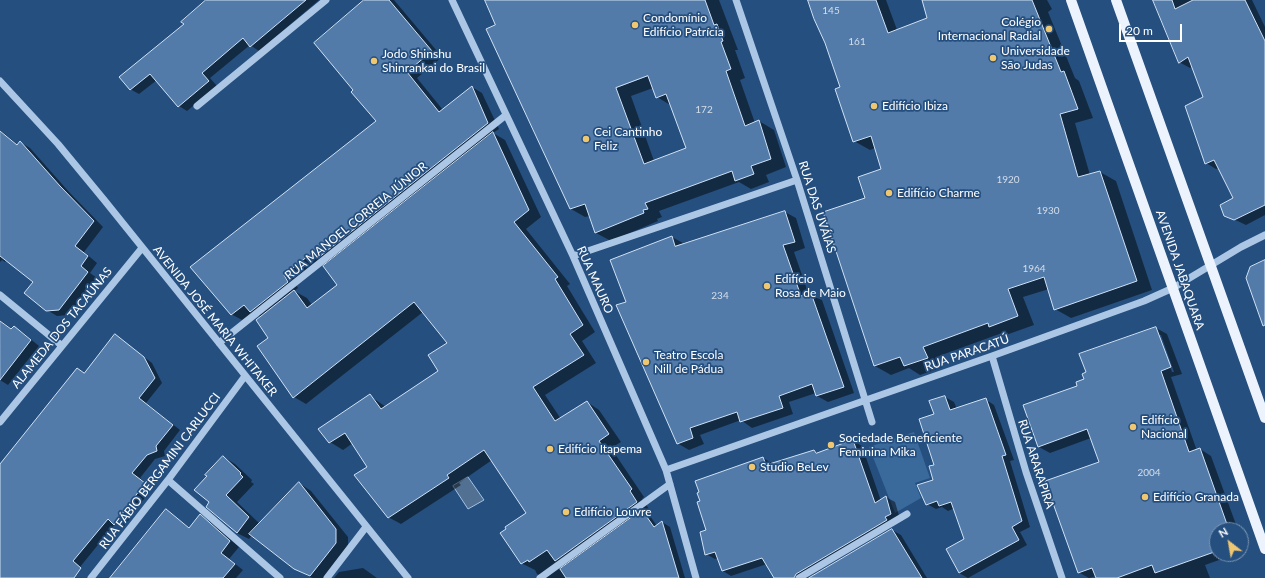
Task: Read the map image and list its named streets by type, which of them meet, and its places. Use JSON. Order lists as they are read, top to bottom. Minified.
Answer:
{"streets":{"main road":["AVENIDA JABAQUARA"],"street":["RUA DAS UVÁIAS","RUA MANOEL CORREIA JÚNIOR","RUA MAURO","AVENIDA JOSÉ MARIA WHITAKER","ALAMEDA DOS TACAÚNAS","RUA PARACATÚ","RUA ARARAPIRA","RUA FÁBIO BERGAMINI CARLUCCI"]},"crossings":[["RUA DAS UVÁIAS","RUA PARACATÚ"],["RUA MANOEL CORREIA JÚNIOR","RUA MAURO"],["RUA MANOEL CORREIA JÚNIOR","AVENIDA JOSÉ MARIA WHITAKER"],["AVENIDA JABAQUARA","RUA PARACATÚ"],["RUA MAURO","RUA PARACATÚ"],["AVENIDA JOSÉ MARIA WHITAKER","ALAMEDA DOS TACAÚNAS"],["AVENIDA JOSÉ MARIA WHITAKER","RUA FÁBIO BERGAMINI CARLUCCI"],["RUA PARACATÚ","RUA ARARAPIRA"]],"places":["Condomínio Edifício Patrícia","Colégio Internacional Radial","Universidade São Judas","Jodo Shinshu Shinrankai do Brasil","Edifício Ibiza","Cei Cantinho Feliz","Edifício Charme","Edifício Rosa de Maio","Teatro Escola Nill de Pádua","Edifício Nacional","Sociedade Beneficiente Feminina Mika","Edifício Itapema","Studio BeLev","Edifício Granada","Edifício Louvre"],"house_numbers":["145","161","172","1920","1930","1964","234","2004"],"scale_bar":"20 m","north":"top left"}
